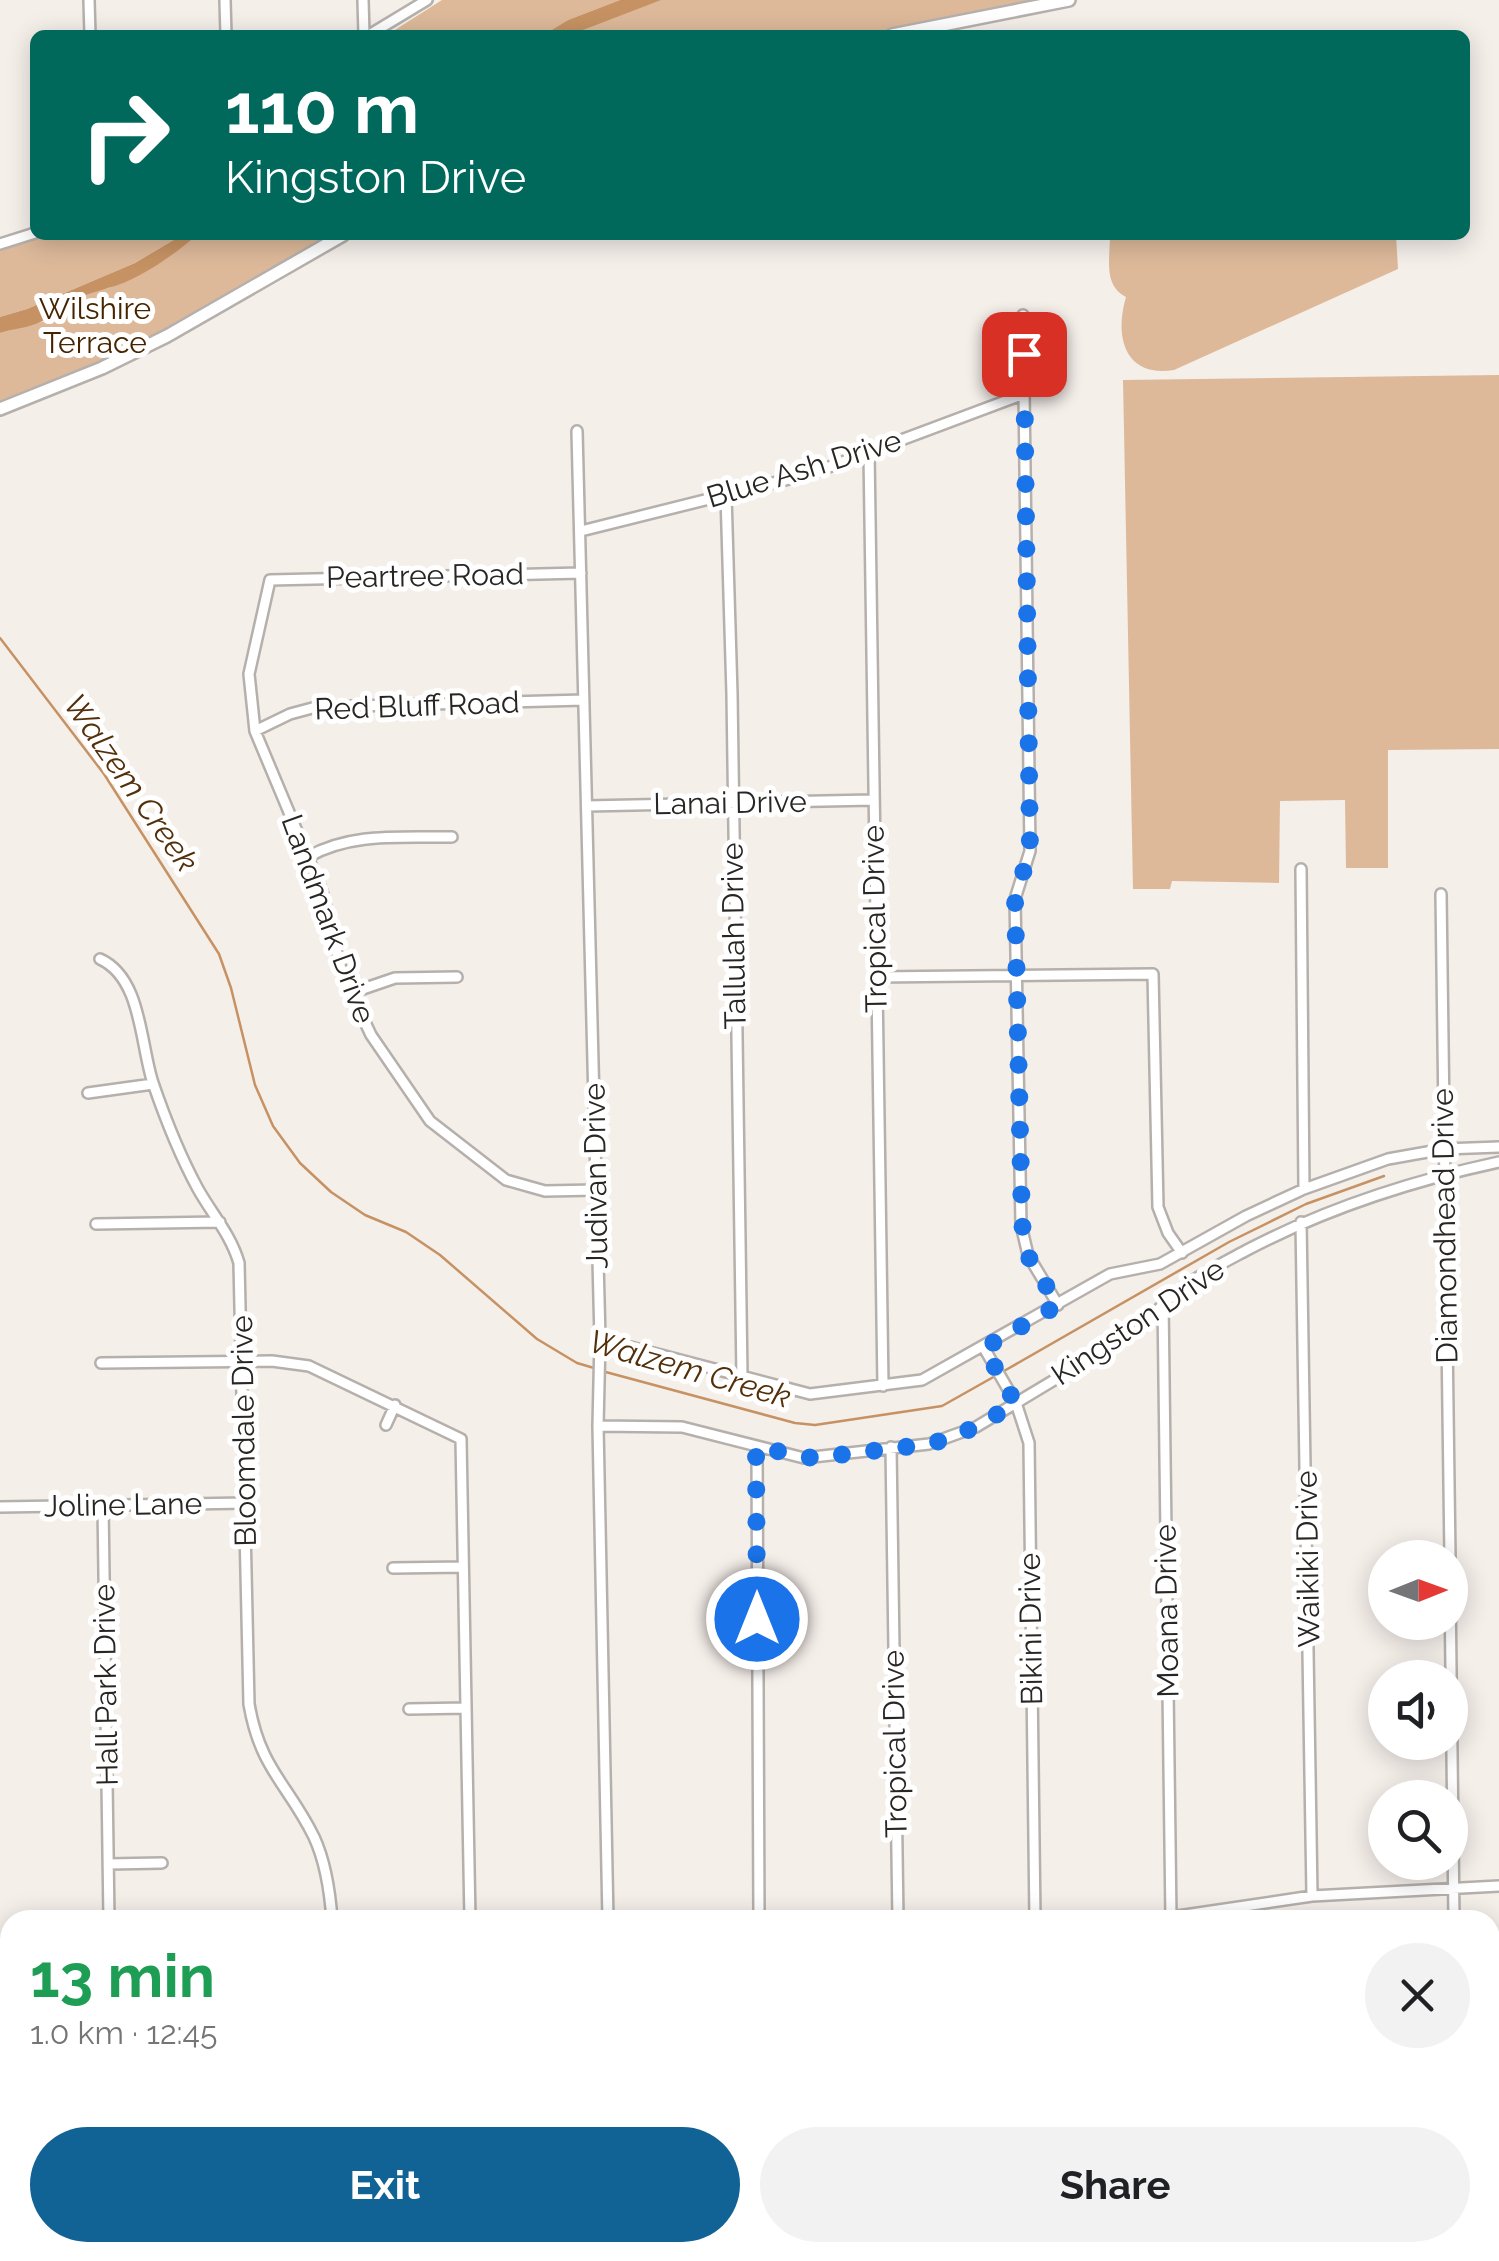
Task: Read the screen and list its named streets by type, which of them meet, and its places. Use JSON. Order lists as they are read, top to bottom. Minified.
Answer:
{"streets":{"street":["Blue Ash Drive","Peartree Road","Red Bluff Road","Lanai Drive","Landmark Drive","Tropical Drive","Tallulah Drive","Judivan Drive","Diamondhead Drive","Kingston Drive","Bloomdale Drive","Joline Lane","Waikiki Drive","Moana Drive","Bikini Drive","Hall Park Drive"]},"crossings":[["Blue Ash Drive","Tropical Drive"],["Blue Ash Drive","Tallulah Drive"],["Blue Ash Drive","Judivan Drive"],["Peartree Road","Landmark Drive"],["Peartree Road","Judivan Drive"],["Red Bluff Road","Landmark Drive"],["Red Bluff Road","Judivan Drive"],["Lanai Drive","Tropical Drive"],["Lanai Drive","Tallulah Drive"],["Lanai Drive","Judivan Drive"],["Landmark Drive","Judivan Drive"],["Tropical Drive","Kingston Drive"],["Tallulah Drive","Kingston Drive"],["Judivan Drive","Kingston Drive"],["Diamondhead Drive","Kingston Drive"],["Kingston Drive","Waikiki Drive"],["Kingston Drive","Moana Drive"],["Kingston Drive","Bikini Drive"],["Bloomdale Drive","Joline Lane"],["Joline Lane","Hall Park Drive"]],"water":["Walzem Creek"],"parks":["Wilshire Terrace"],"north":"right","page":{"turn":["110 m","Kingston Drive"],"heading":["13 min","1.0 km · 12:45"],"buttons":["Exit","Share"]}}
